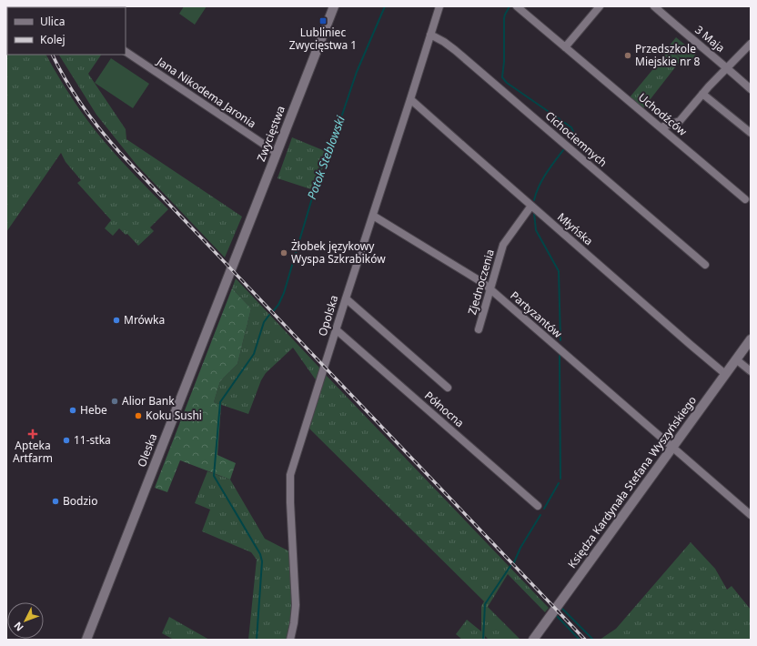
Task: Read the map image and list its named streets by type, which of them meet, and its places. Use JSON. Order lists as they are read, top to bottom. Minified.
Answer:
{"streets":{"street":["3 Maja","Jana Nikodema Jaronia","Uchodźców","Zwycięstwa","Cichociemnych","Młyńska","Zjednoczenia","Partyzantów","Opolska","Północna","Oleska","Księdza Kardynała Stefana Wyszyńskiego"]},"crossings":[["Jana Nikodema Jaronia","Zwycięstwa"],["Zwycięstwa","Oleska"],["Cichociemnych","Opolska"],["Młyńska","Zjednoczenia"],["Młyńska","Opolska"],["Młyńska","Księdza Kardynała Stefana Wyszyńskiego"],["Zjednoczenia","Partyzantów"],["Partyzantów","Opolska"],["Partyzantów","Księdza Kardynała Stefana Wyszyńskiego"],["Opolska","Północna"]],"water":["Potok Steblowski"],"places":{"transit":["Lubliniec Zwycięstwa 1"],"other":["Przedszkole Miejskie nr 8","Żłobek językowy Wyspa Szkrabików","Mrówka","Alior Bank","Hebe","Koku Sushi","11-stka","Bodzio"],"health":["Apteka Artfarm"]},"legend":["Ulica","Kolej"],"north":"bottom left"}
